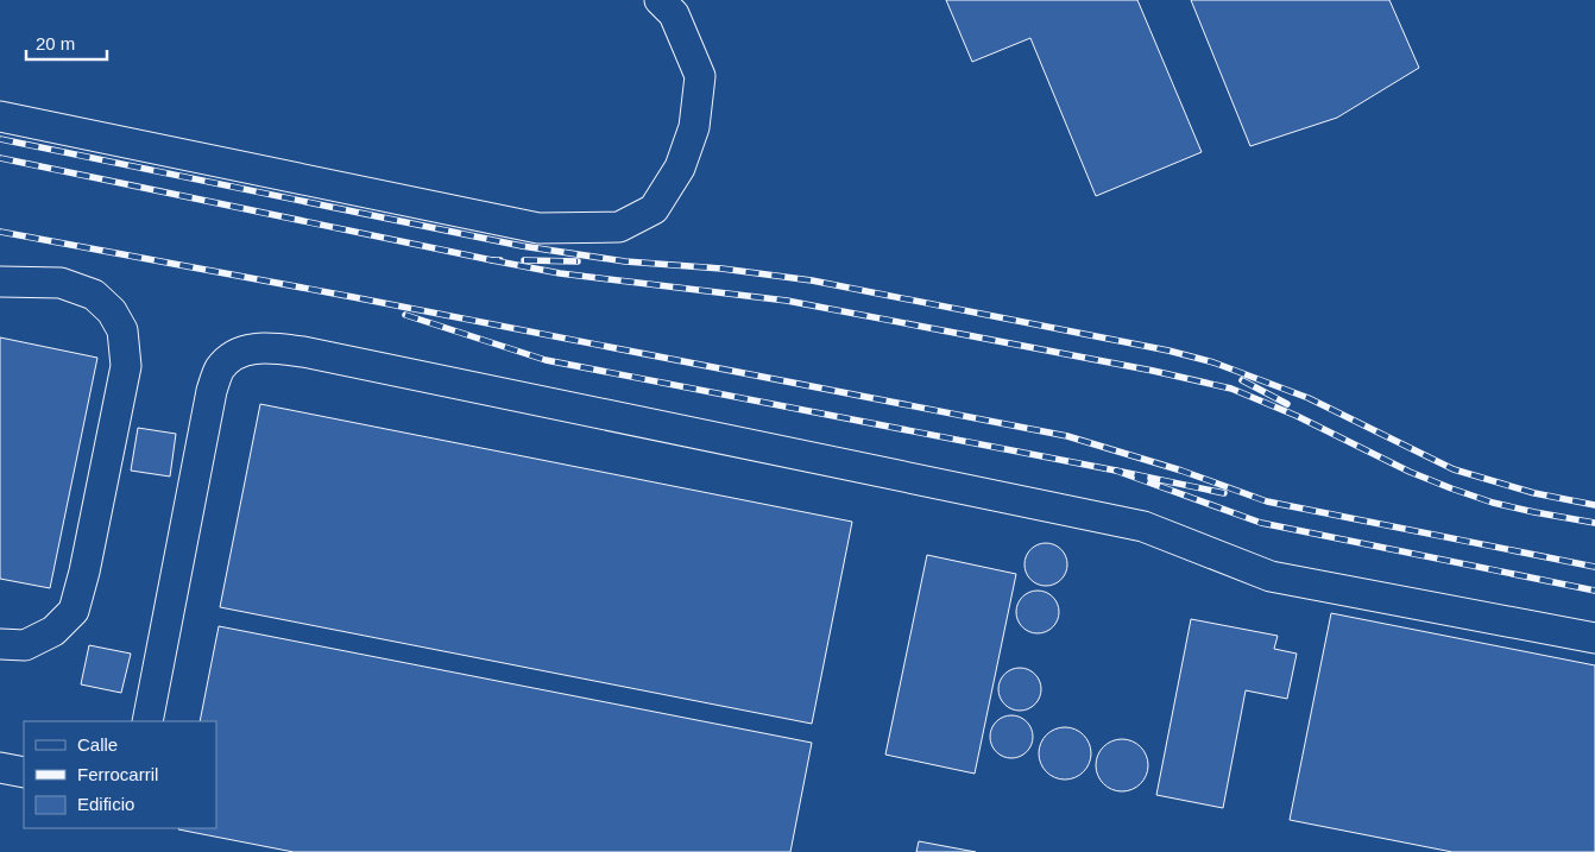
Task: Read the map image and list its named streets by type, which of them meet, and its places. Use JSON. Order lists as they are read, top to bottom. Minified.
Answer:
{"legend":["Calle","Ferrocarril","Edificio"],"scale_bar":"20 m"}
